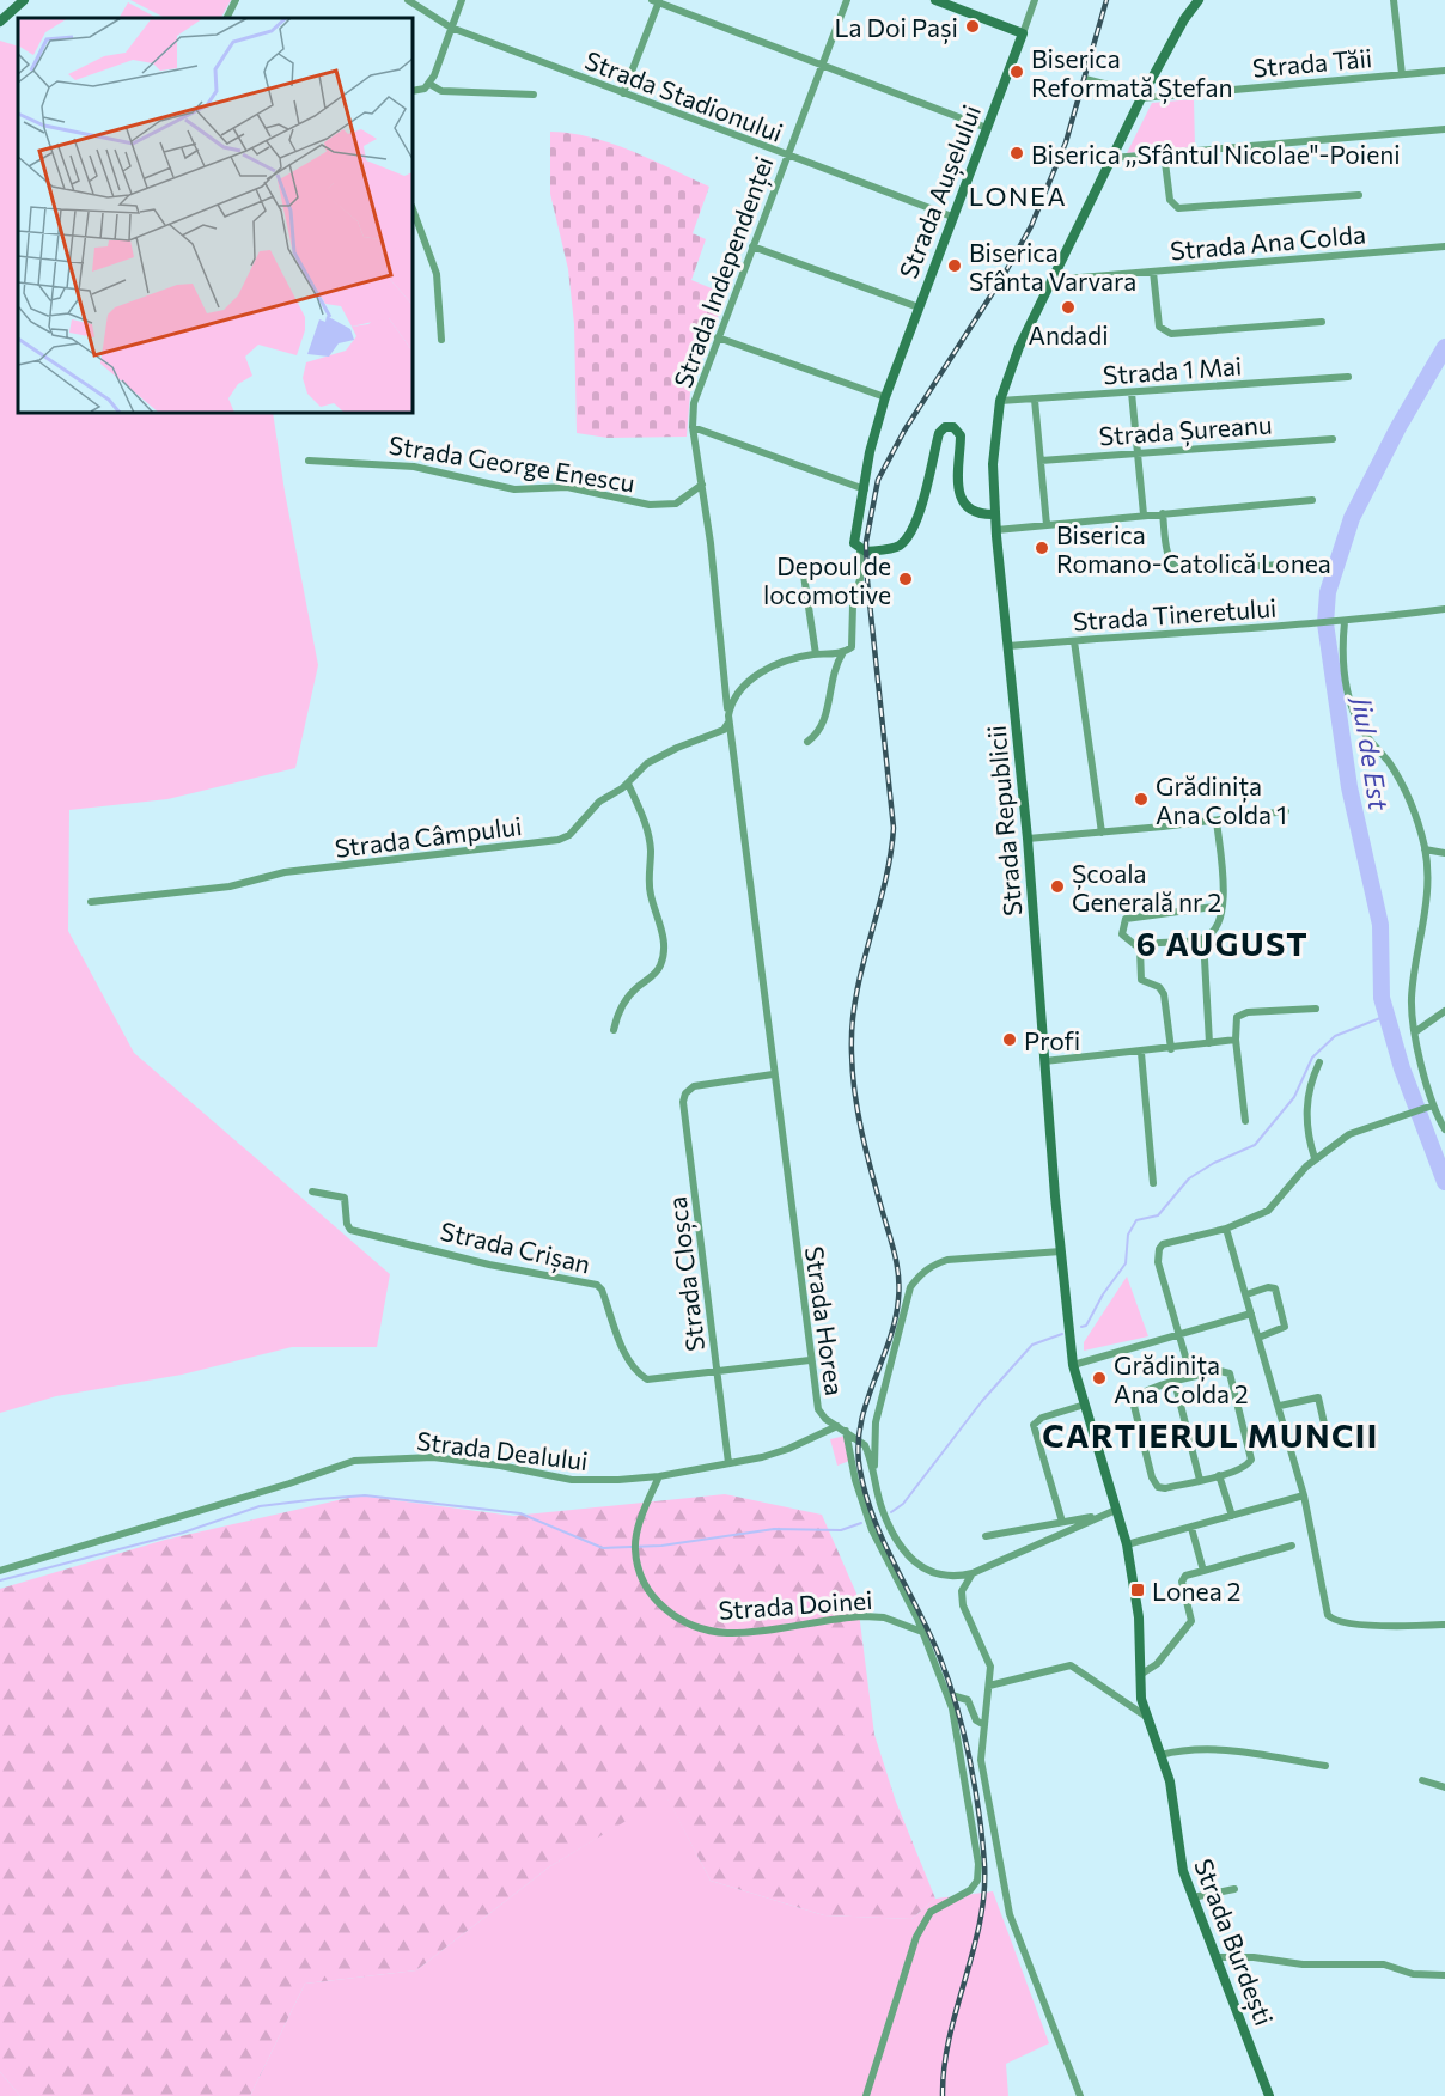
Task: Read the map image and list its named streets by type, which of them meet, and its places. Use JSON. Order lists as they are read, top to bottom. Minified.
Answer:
{"streets":{"street":["Strada Tăii","Strada Stadionului","Strada Aușelului","Strada Ana Colda","Strada Independenței","Strada 1 Mai","Strada Șureanu","Strada George Enescu","Strada Tineretului","Strada Republicii","Strada Câmpului","Strada Crișan","Strada Cloșca","Strada Horea","Strada Dealului","Strada Doinei","Strada Burdești"]},"crossings":[["Strada Tăii","Strada Republicii"],["Strada Stadionului","Strada Aușelului"],["Strada Stadionului","Strada Independenței"],["Strada Ana Colda","Strada Republicii"],["Strada Independenței","Strada George Enescu"],["Strada 1 Mai","Strada Republicii"],["Strada Tineretului","Strada Republicii"],["Strada Republicii","Strada Burdești"],["Strada Crișan","Strada Cloșca"],["Strada Crișan","Strada Horea"],["Strada Cloșca","Strada Horea"],["Strada Cloșca","Strada Dealului"],["Strada Horea","Strada Dealului"],["Strada Dealului","Strada Doinei"]],"districts":["LONEA","6 AUGUST","CARTIERUL MUNCII"],"water":["Jiul de Est"],"places":{"other":["La Doi Pași","Biserica Reformată Ștefan","Biserica ,,Sfântul Nicolae\"-Poieni","Biserica Sfânta Varvara","Andadi","Biserica Romano-Catolică Lonea","Depoul de locomotive","Grădinița Ana Colda 1","Școala Generală nr 2","Profi","Grădinița Ana Colda 2"],"transit":["Lonea 2"]}}
